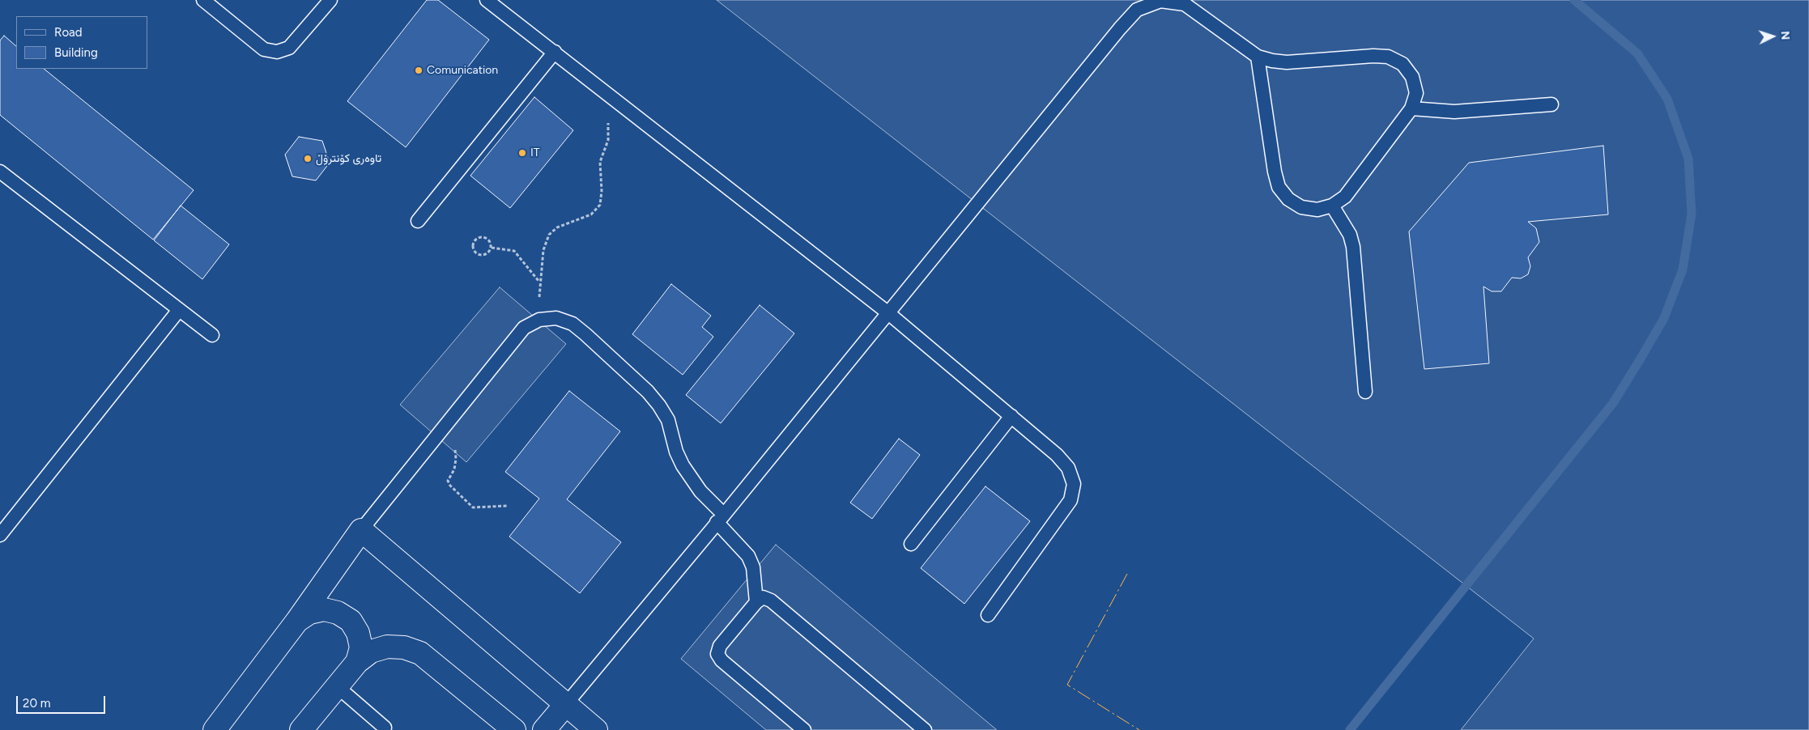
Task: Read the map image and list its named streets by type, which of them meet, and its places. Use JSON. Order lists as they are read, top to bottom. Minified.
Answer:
{"places":["Comunication","IT","تاوەری کۆنترۆڵ"],"legend":["Road","Building"],"scale_bar":"20 m","north":"right"}
